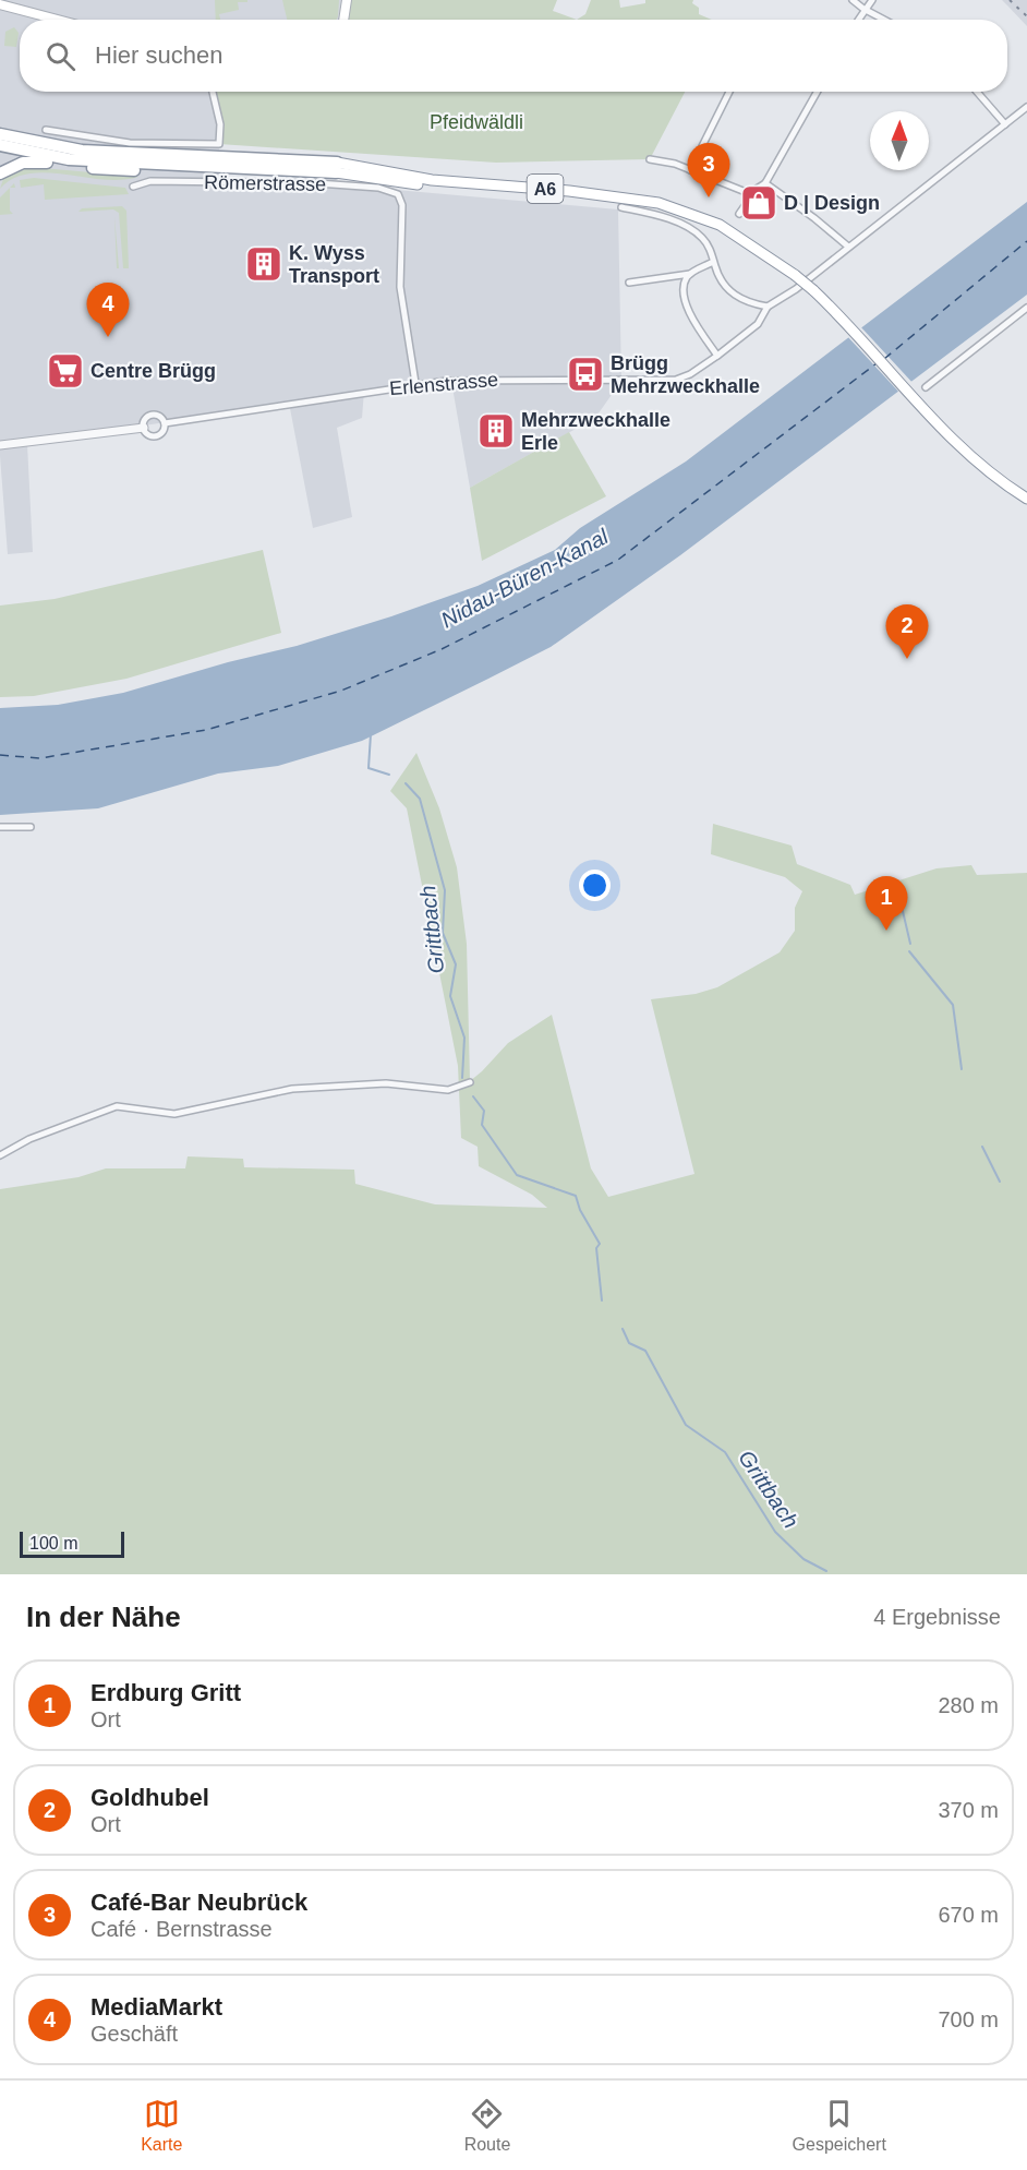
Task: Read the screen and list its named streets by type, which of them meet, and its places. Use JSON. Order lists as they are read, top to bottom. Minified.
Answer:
{"streets":{"highway":["A6"],"street":["Römerstrasse","Erlenstrasse"]},"crossings":[["Römerstrasse","Erlenstrasse"]],"water":["Nidau-Büren-Kanal","Grittbach"],"parks":["Pfeidwäldli"],"places":{"shop":["D | Design"],"building":["K. Wyss Transport","Mehrzweckhalle Erle"],"supermarket":["Centre Brügg"],"bus stop":["Brügg Mehrzweckhalle"]},"scale_bar":"100 m","north":"top","page":{"search":"Hier suchen","pins":["3","4","2","1"],"scale":"100 m","heading":["In der Nähe","4 Ergebnisse"],"list":[{"mark":"1","name":"Erdburg Gritt","note":"Ort","value":"280 m"},{"mark":"2","name":"Goldhubel","note":"Ort","value":"370 m"},{"mark":"3","name":"Café-Bar Neubrück","note":"Café · Bernstrasse","value":"670 m"},{"mark":"4","name":"MediaMarkt","note":"Geschäft","value":"700 m"}],"nav":["Karte","Route","Gespeichert"]}}
